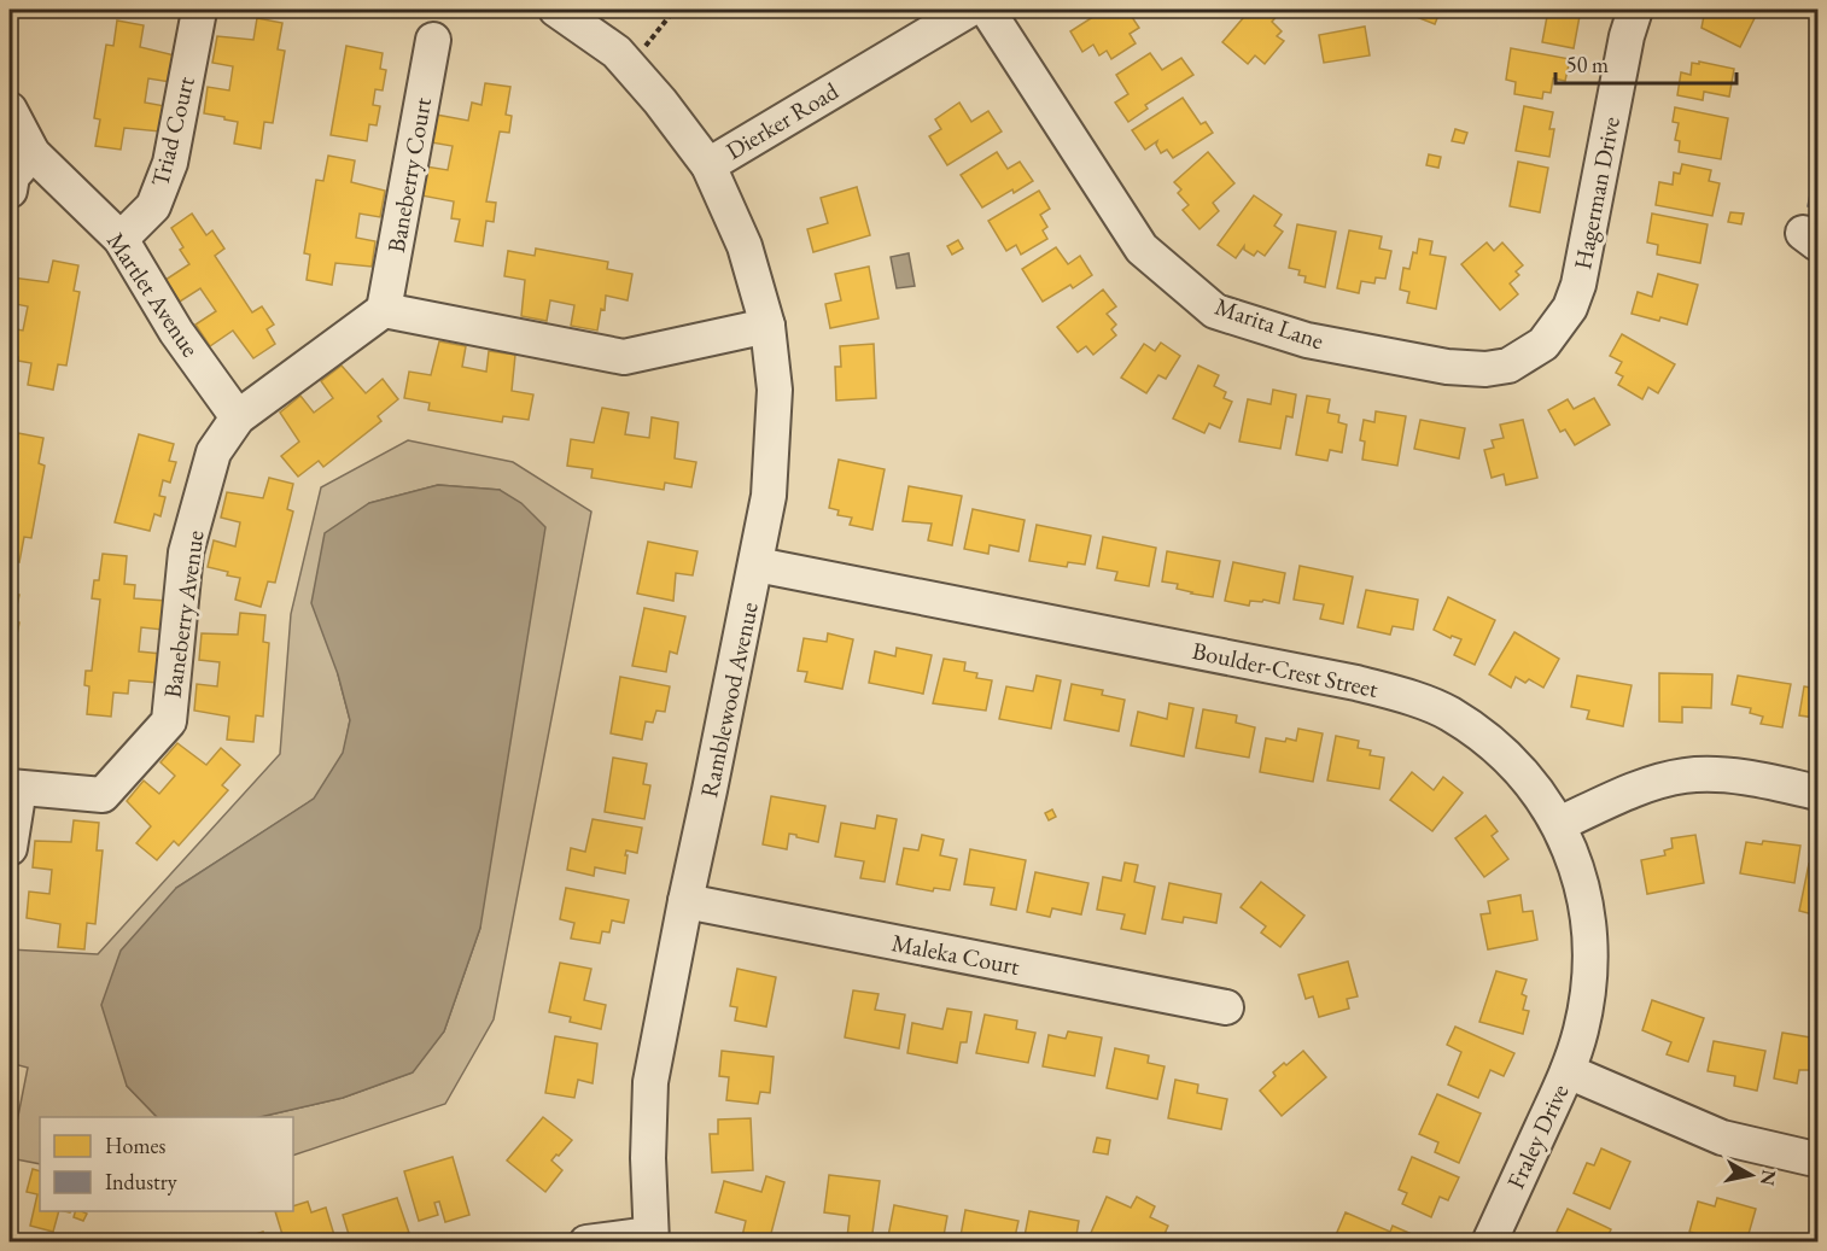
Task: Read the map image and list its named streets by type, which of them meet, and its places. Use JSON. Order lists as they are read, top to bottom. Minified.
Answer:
{"streets":{"street":["Dierker Road","Triad Court","Baneberry Court","Hagerman Drive","Martlet Avenue","Marita Lane","Baneberry Avenue","Boulder-Crest Street","Ramblewood Avenue","Maleka Court","Fraley Drive"]},"crossings":[["Dierker Road","Ramblewood Avenue"],["Triad Court","Martlet Avenue"],["Baneberry Court","Baneberry Avenue"],["Hagerman Drive","Marita Lane"],["Martlet Avenue","Baneberry Avenue"],["Boulder-Crest Street","Ramblewood Avenue"],["Boulder-Crest Street","Fraley Drive"],["Ramblewood Avenue","Maleka Court"]],"legend":["Homes","Industry"],"scale_bar":"50 m","north":"right"}
